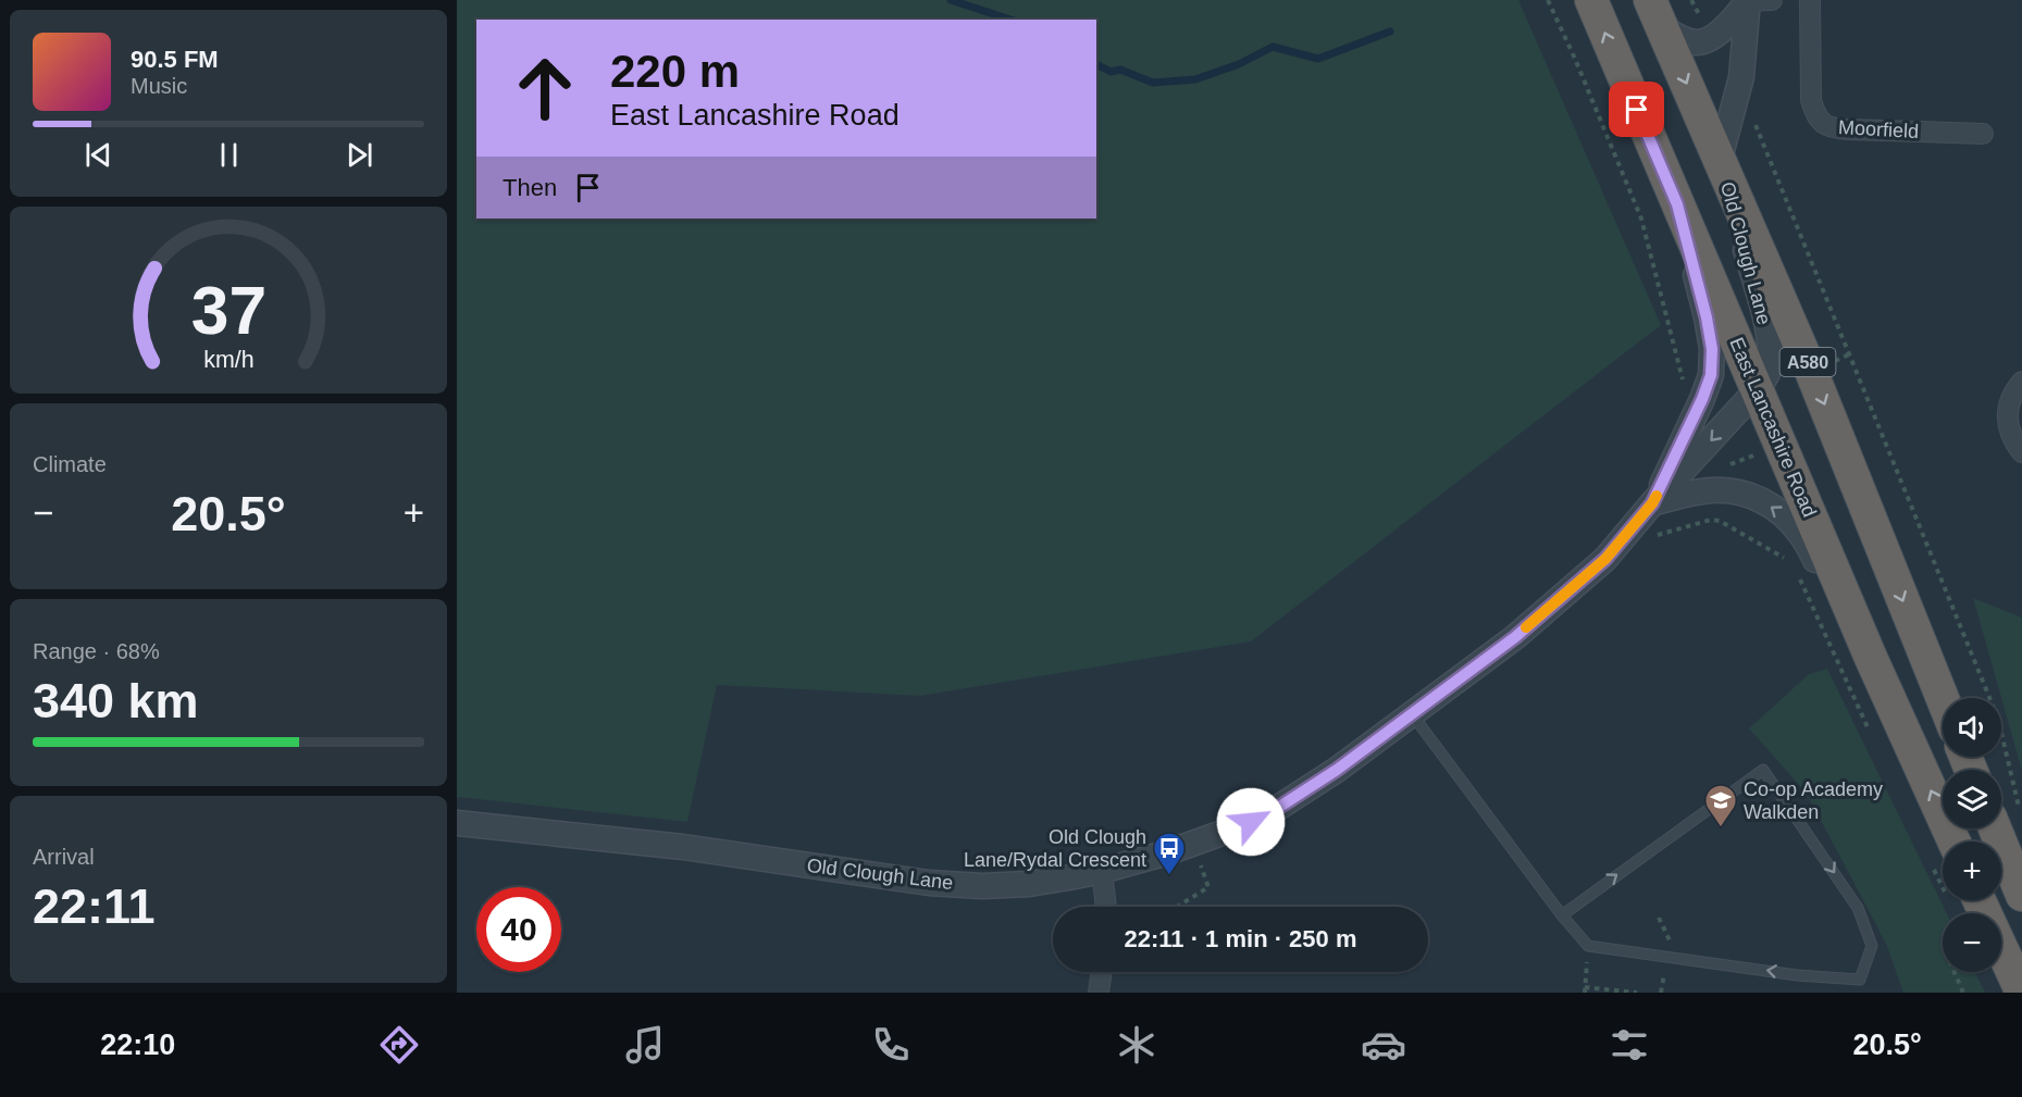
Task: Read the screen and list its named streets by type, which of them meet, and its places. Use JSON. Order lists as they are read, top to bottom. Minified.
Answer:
{"streets":{"highway":["A580","East Lancashire Road"],"street":["Moorfield","Old Clough Lane"]},"crossings":[["Old Clough Lane","A580"],["Old Clough Lane","East Lancashire Road"]],"places":{"school or university":["Co-op Academy Walkden"],"bus stop":["Old Clough Lane/Rydal Crescent"]},"page":{"turn":["220 m","East Lancashire Road"],"song":["90.5 FM","Music"],"then":"Then","tile":["Climate",["Range · 68%","340 km"],["Arrival","22:11"]],"heat":["−","20.5°","+"],"map_buttons":["+","−"],"limit":"40","trip":"22:11 · 1 min · 250 m","tabs":["22:10","20.5°"],"gauge":["37","km/h"]}}
